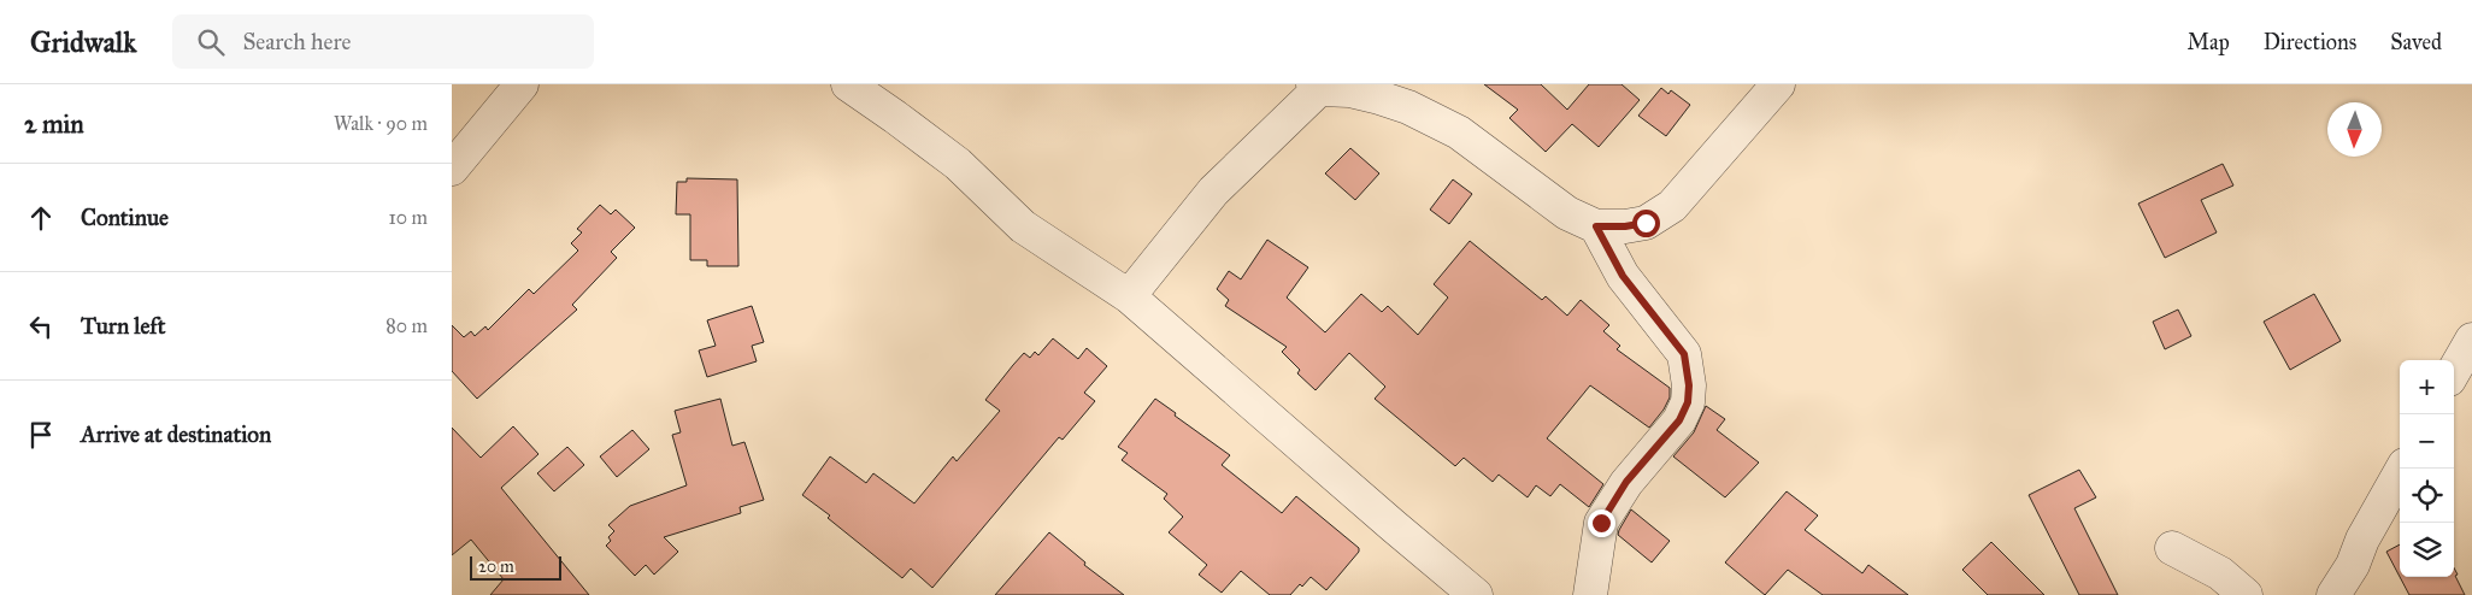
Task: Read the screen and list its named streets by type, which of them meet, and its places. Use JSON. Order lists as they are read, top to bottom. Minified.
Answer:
{"scale_bar":"20 m","north":"bottom","page":{"header":"Gridwalk","search":"Search here","nav":["Map","Directions","Saved"],"heading":["2 min","Walk · 90 m"],"list":[["Continue","10 m"],["Turn left","80 m"],"Arrive at destination"],"map_buttons":["+","−"],"scale":"20 m"}}
